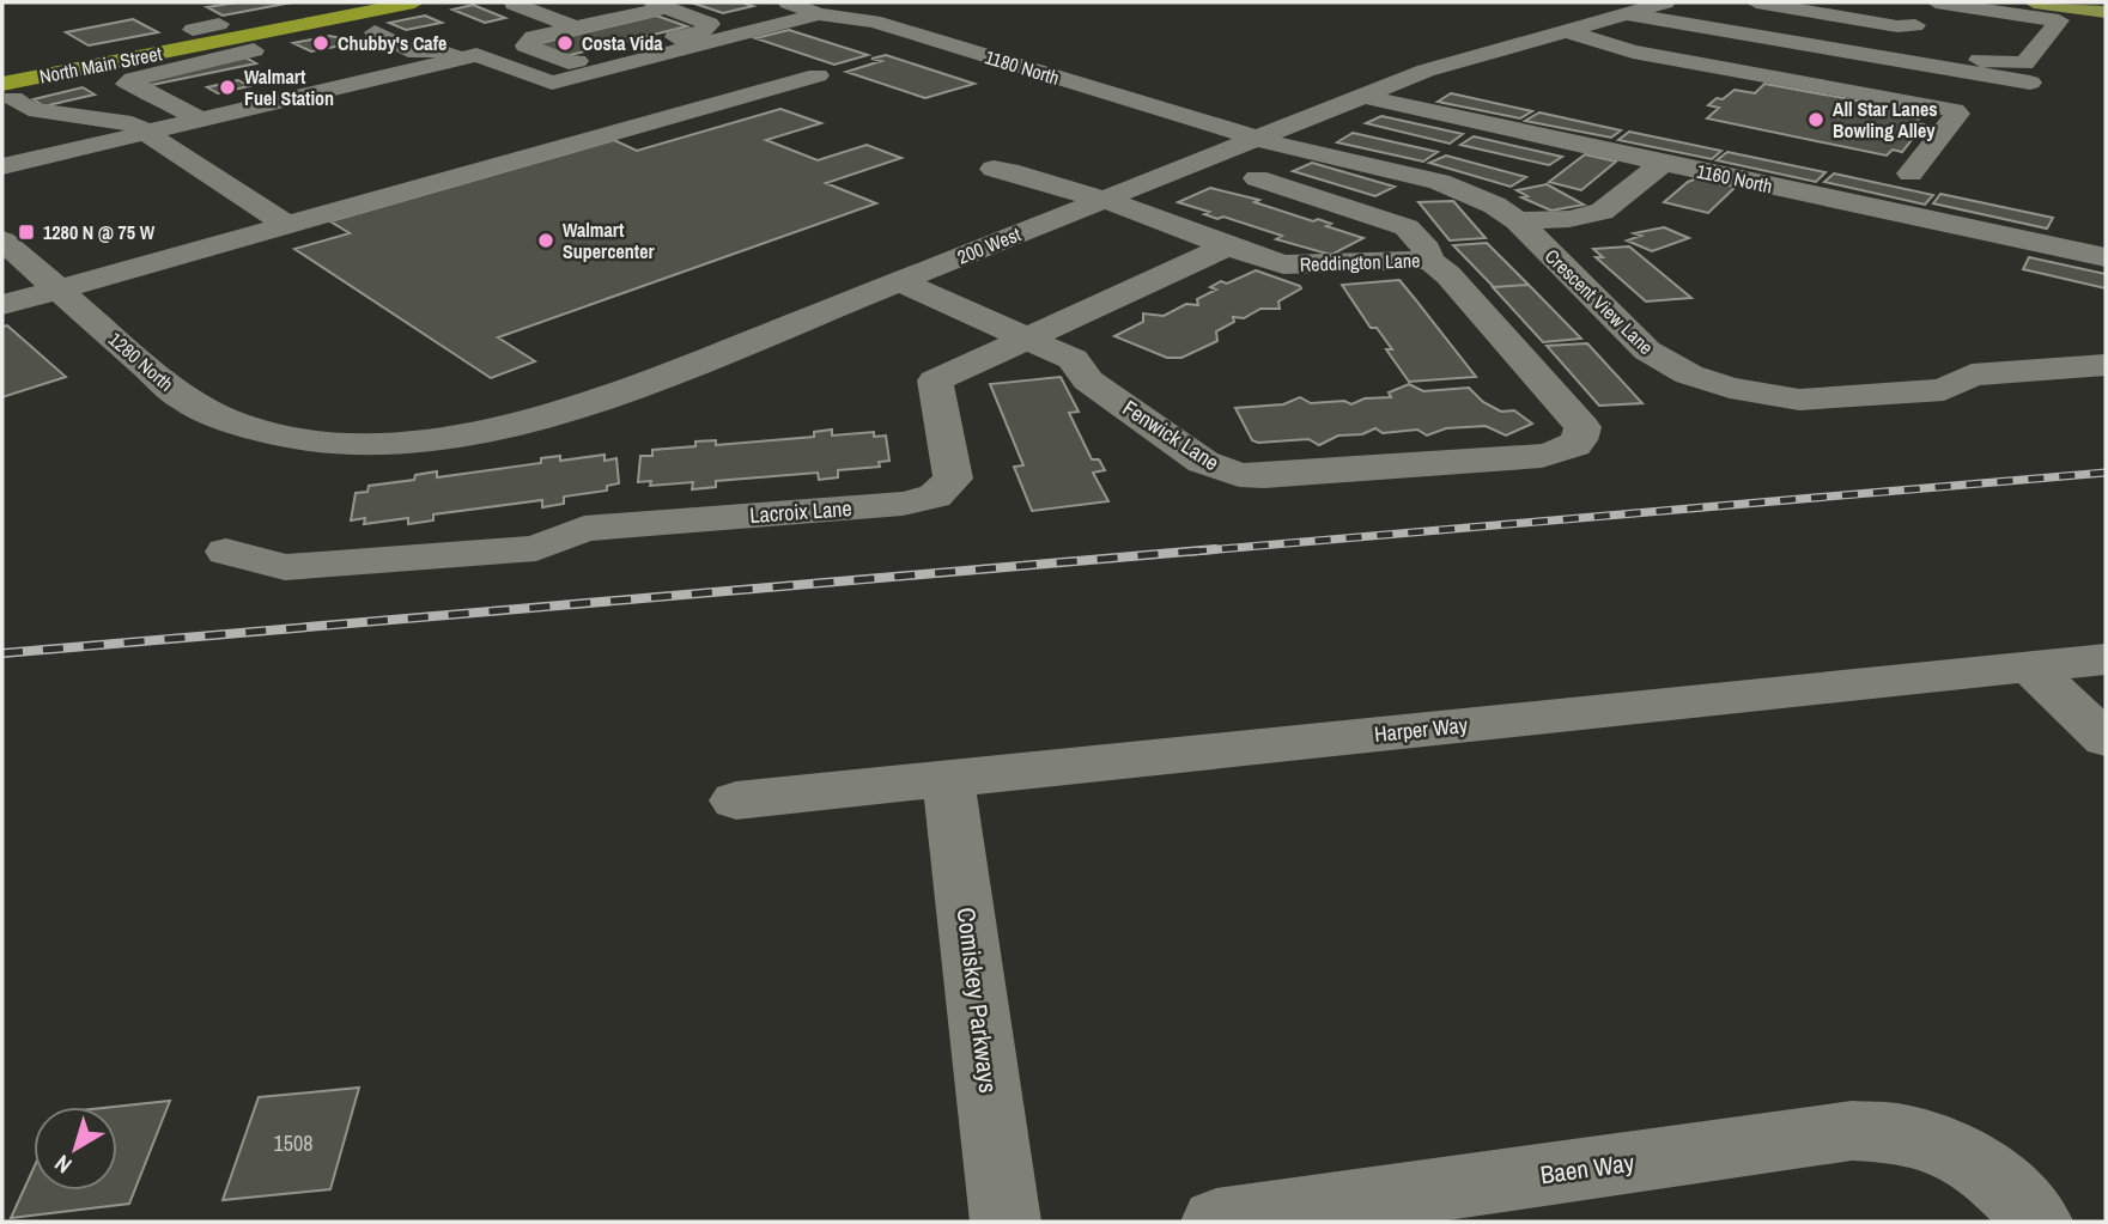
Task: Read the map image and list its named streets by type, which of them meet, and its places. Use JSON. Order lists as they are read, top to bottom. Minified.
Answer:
{"streets":{"highway":["North Main Street"],"street":["1180 North","1160 North","200 West","Reddington Lane","Crescent View Lane","1280 North","Fenwick Lane","Lacroix Lane","Harper Way","Comiskey Parkways","Baen Way"]},"crossings":[["1180 North","200 West"],["1180 North","Crescent View Lane"],["1160 North","200 West"],["200 West","Reddington Lane"],["200 West","Crescent View Lane"],["200 West","1280 North"],["200 West","Fenwick Lane"],["Reddington Lane","Fenwick Lane"],["Reddington Lane","Lacroix Lane"],["Fenwick Lane","Lacroix Lane"],["Harper Way","Comiskey Parkways"]],"places":{"other":["Chubby's Cafe","Costa Vida","Walmart Fuel Station","All Star Lanes Bowling Alley","Walmart Supercenter"],"transit":["1280 N @ 75 W"]},"house_numbers":["1508"],"north":"bottom left"}
